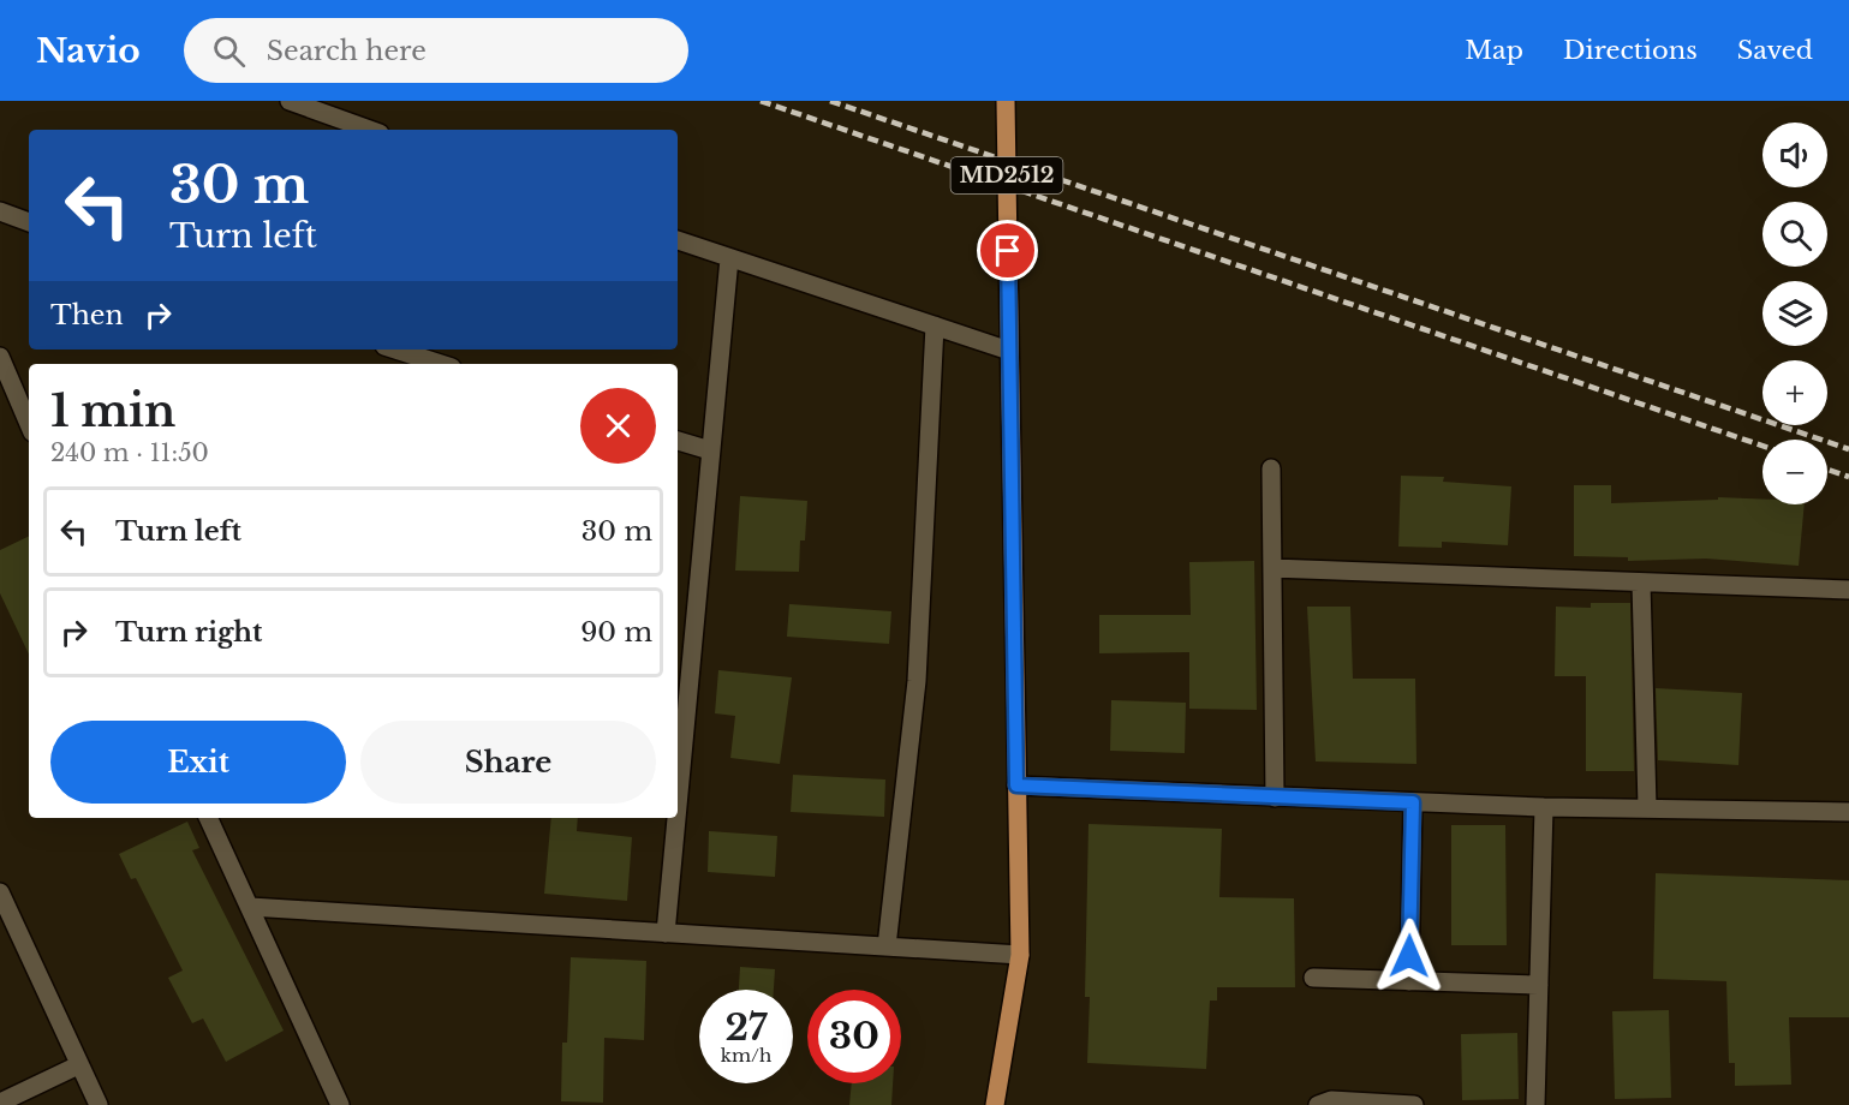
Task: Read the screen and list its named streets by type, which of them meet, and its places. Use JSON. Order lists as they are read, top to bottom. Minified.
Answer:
{"streets":{"main road":["MD2512"]},"page":{"header":"Navio","search":"Search here","nav":["Map","Directions","Saved"],"map_buttons":["+","−"],"turn":["30 m","Turn left"],"then":"Then","heading":["1 min","240 m · 11:50"],"list":[{"name":"Turn left","value":"30 m"},{"name":"Turn right","value":"90 m"}],"buttons":["Exit","Share"],"speed":"27 km/h","limit":"30"}}
